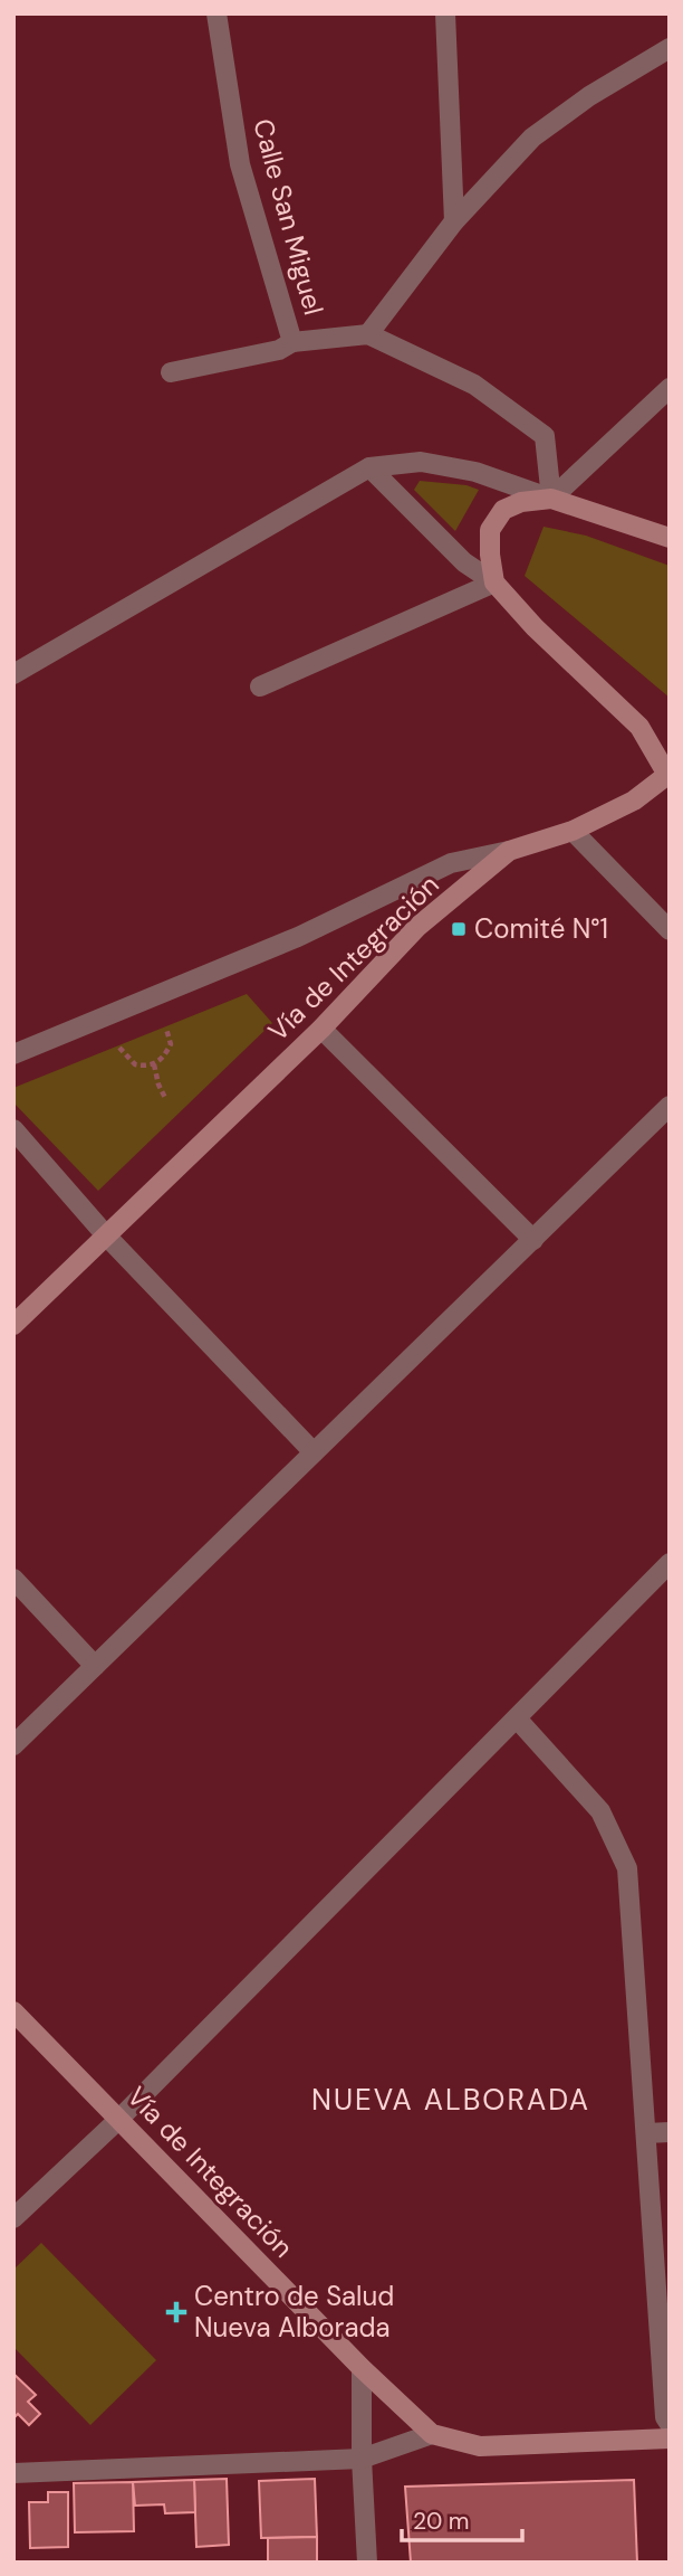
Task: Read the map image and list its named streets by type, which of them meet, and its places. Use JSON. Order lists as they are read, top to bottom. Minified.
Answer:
{"streets":{"main road":["Vía de Integración"],"street":["Calle San Miguel"]},"districts":["NUEVA ALBORADA"],"places":{"transit":["Comité N°1"],"health":["Centro de Salud Nueva Alborada"]},"scale_bar":"20 m"}
